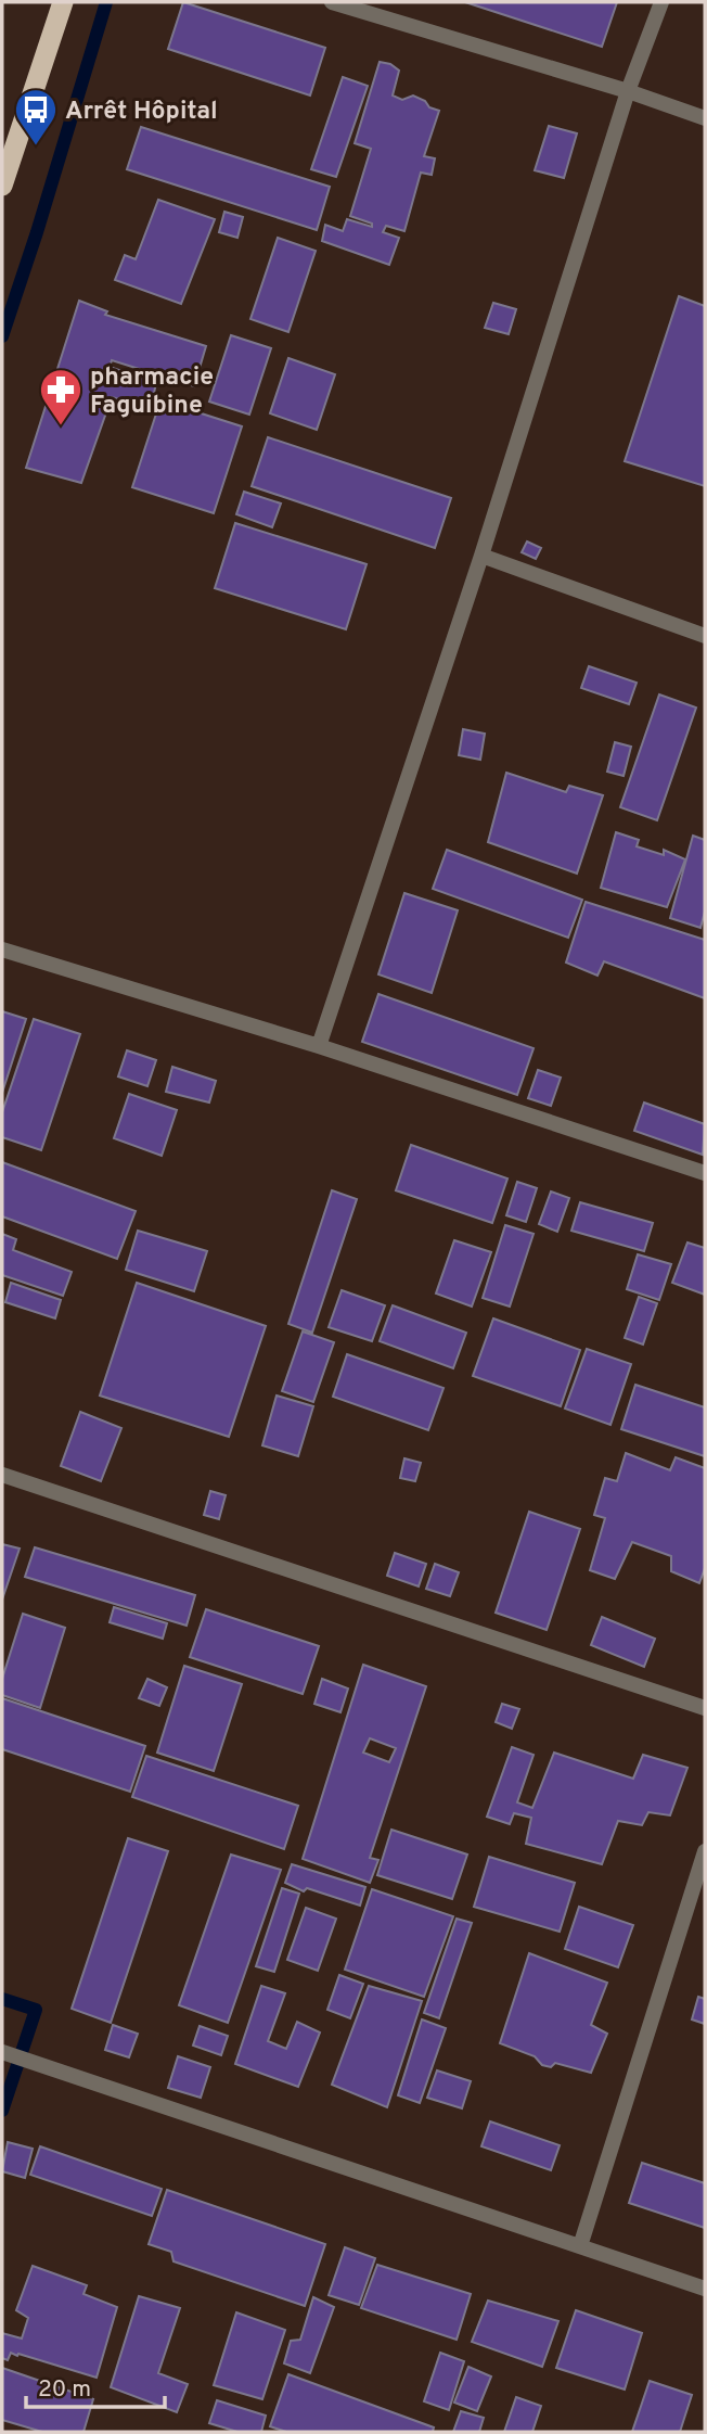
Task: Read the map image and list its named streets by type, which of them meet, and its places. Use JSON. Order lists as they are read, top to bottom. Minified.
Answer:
{"places":{"bus stop":["Arrêt Hôpital"],"pharmacy":["pharmacie Faguibine"]},"scale_bar":"20 m"}
